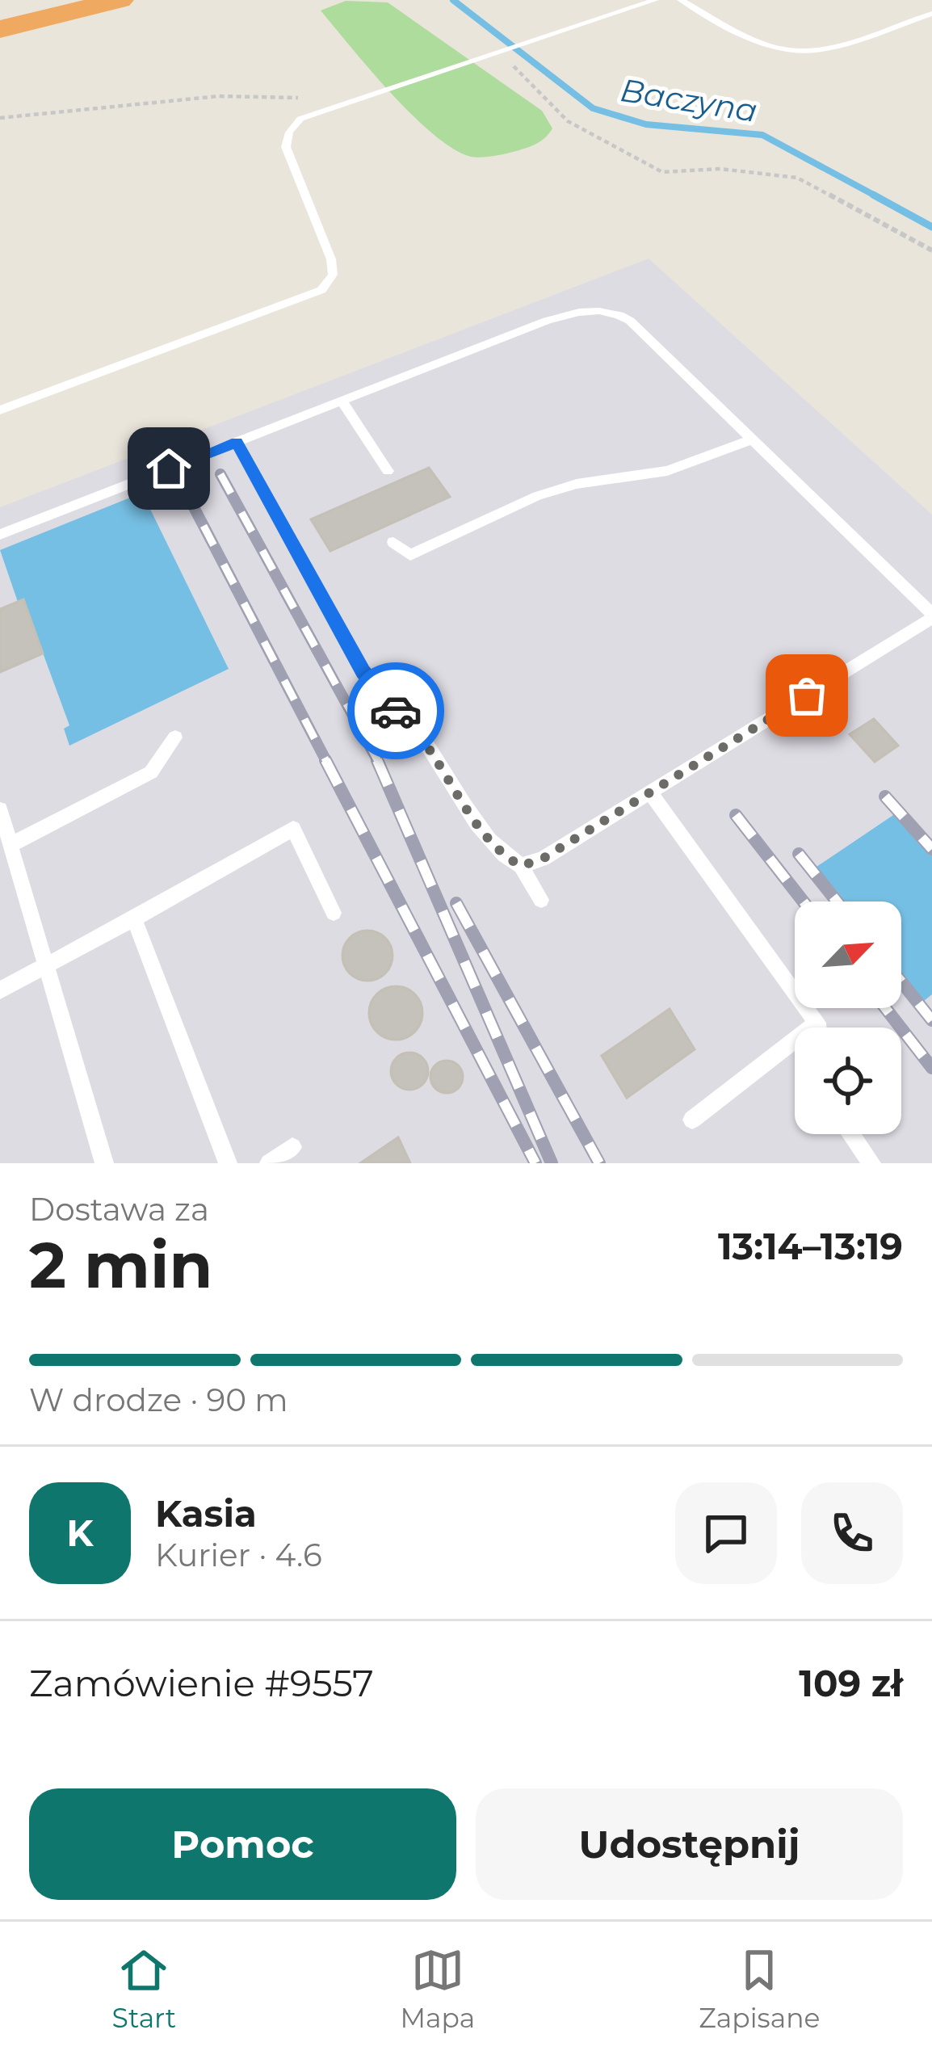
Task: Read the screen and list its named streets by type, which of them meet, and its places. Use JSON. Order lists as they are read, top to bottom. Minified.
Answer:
{"water":["Baczyna"],"north":"top right","page":{"heading":["2 min","Dostawa za","13:14–13:19"],"panel":["Kasia","Kurier · 4.6","Zamówienie #9557","109 zł"],"bar":"W drodze · 90 m","round":"K","buttons":["Pomoc","Udostępnij"],"tabs":["Start","Mapa","Zapisane"]}}
